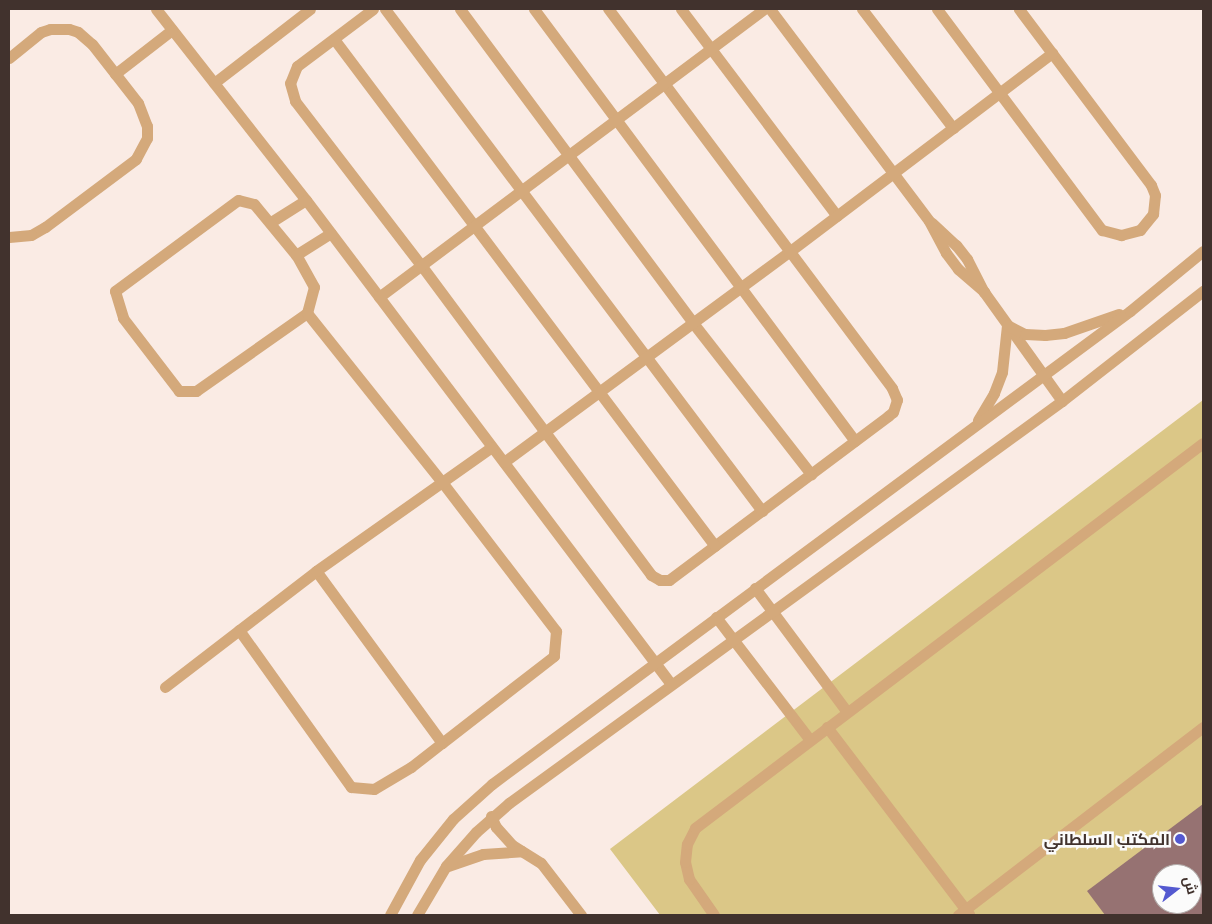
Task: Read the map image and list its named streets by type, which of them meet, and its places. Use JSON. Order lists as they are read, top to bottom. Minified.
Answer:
{"places":["المكتب السلطاني"],"north":"right"}
